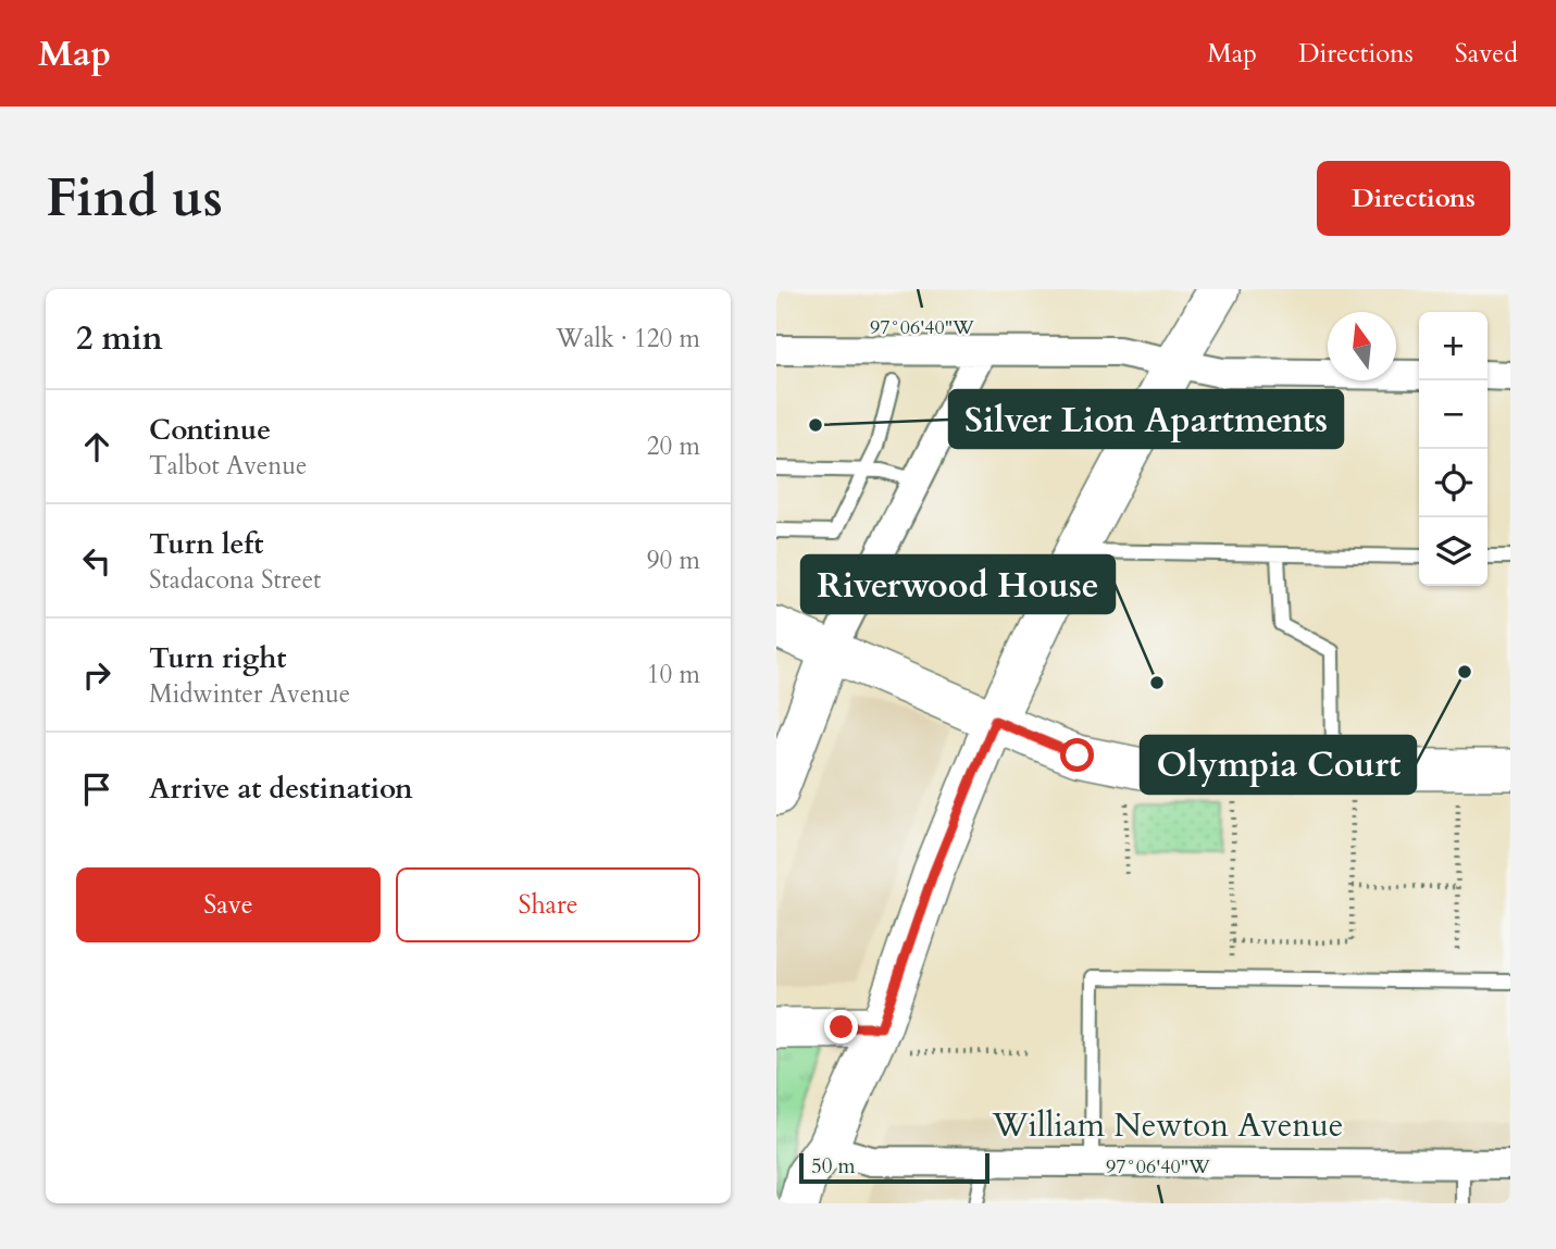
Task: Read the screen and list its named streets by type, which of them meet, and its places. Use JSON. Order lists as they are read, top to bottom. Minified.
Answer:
{"streets":{"street":["William Newton Avenue"]},"places":["Silver Lion Apartments","Olympia Court","Riverwood House"],"scale_bar":"50 m","north":"top","page":{"header":"Map","nav":["Map","Directions","Saved"],"buttons":["Directions",["Save","Share"]],"title":"Find us","heading":["2 min","Walk · 120 m"],"map_buttons":["+","−"],"list":[["Continue","Talbot Avenue","20 m"],["Turn left","Stadacona Street","90 m"],["Turn right","Midwinter Avenue","10 m"],"Arrive at destination"],"scale":"50 m"},"coordinates":["97°06'40\"W"]}
